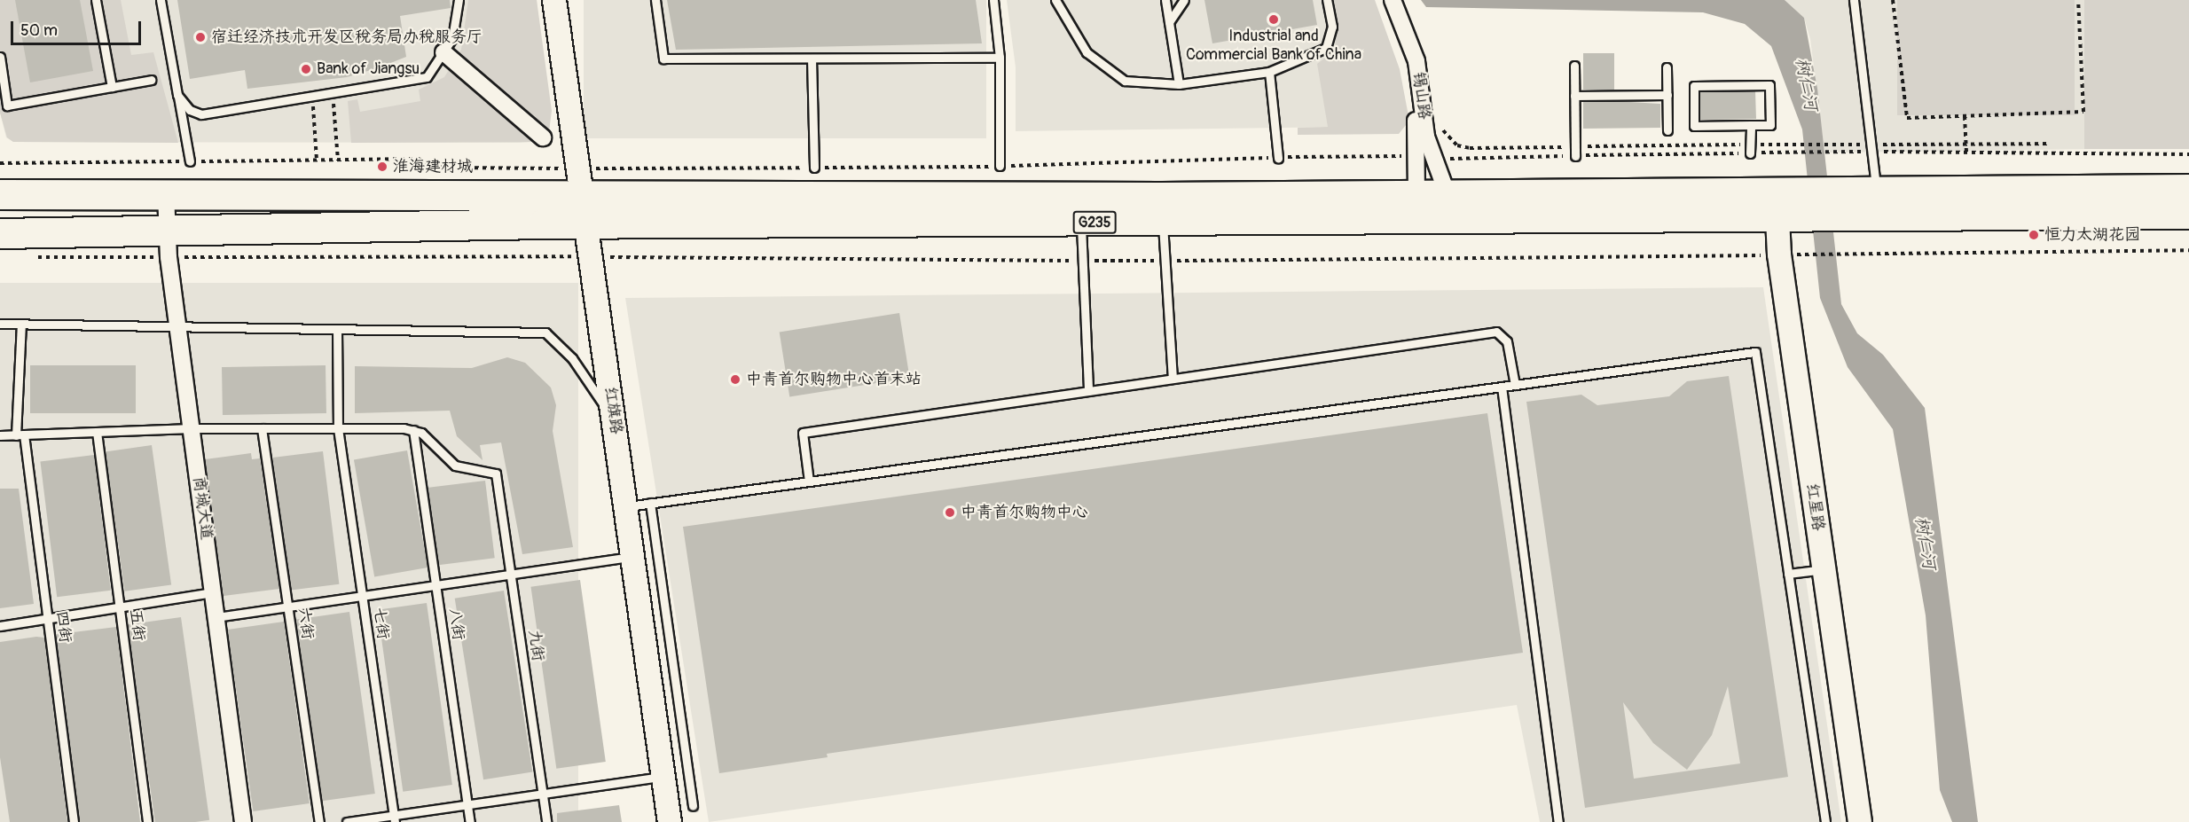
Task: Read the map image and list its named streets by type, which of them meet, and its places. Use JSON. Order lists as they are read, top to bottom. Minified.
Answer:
{"streets":{"highway":["G235"],"street":["锡山路","红旗路","红星路","商城大道"],"lane":["六街","七街","八街","五街","四街","九街"]},"crossings":[["锡山路","G235"],["G235","红旗路"],["G235","红星路"],["G235","商城大道"],["八街","九街"]],"water":["树仁河"],"places":["Industrial and Commercial Bank of China","宿迁经济技术开发区税务局办税服务厅","Bank of Jiangsu","淮海建材城","恒力太湖花园","中青首尔购物中心首末站","中青首尔购物中心"],"scale_bar":"50 m"}
